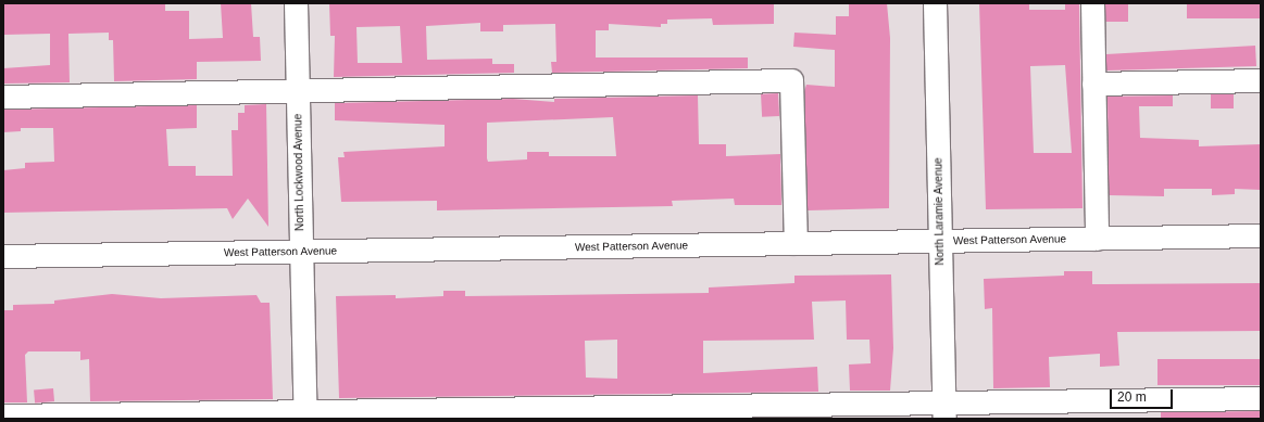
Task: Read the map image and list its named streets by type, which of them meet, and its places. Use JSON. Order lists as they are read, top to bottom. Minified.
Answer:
{"streets":{"street":["North Lockwood Avenue","North Laramie Avenue","West Patterson Avenue"]},"crossings":[["North Lockwood Avenue","West Patterson Avenue"],["North Laramie Avenue","West Patterson Avenue"]],"scale_bar":"20 m"}
